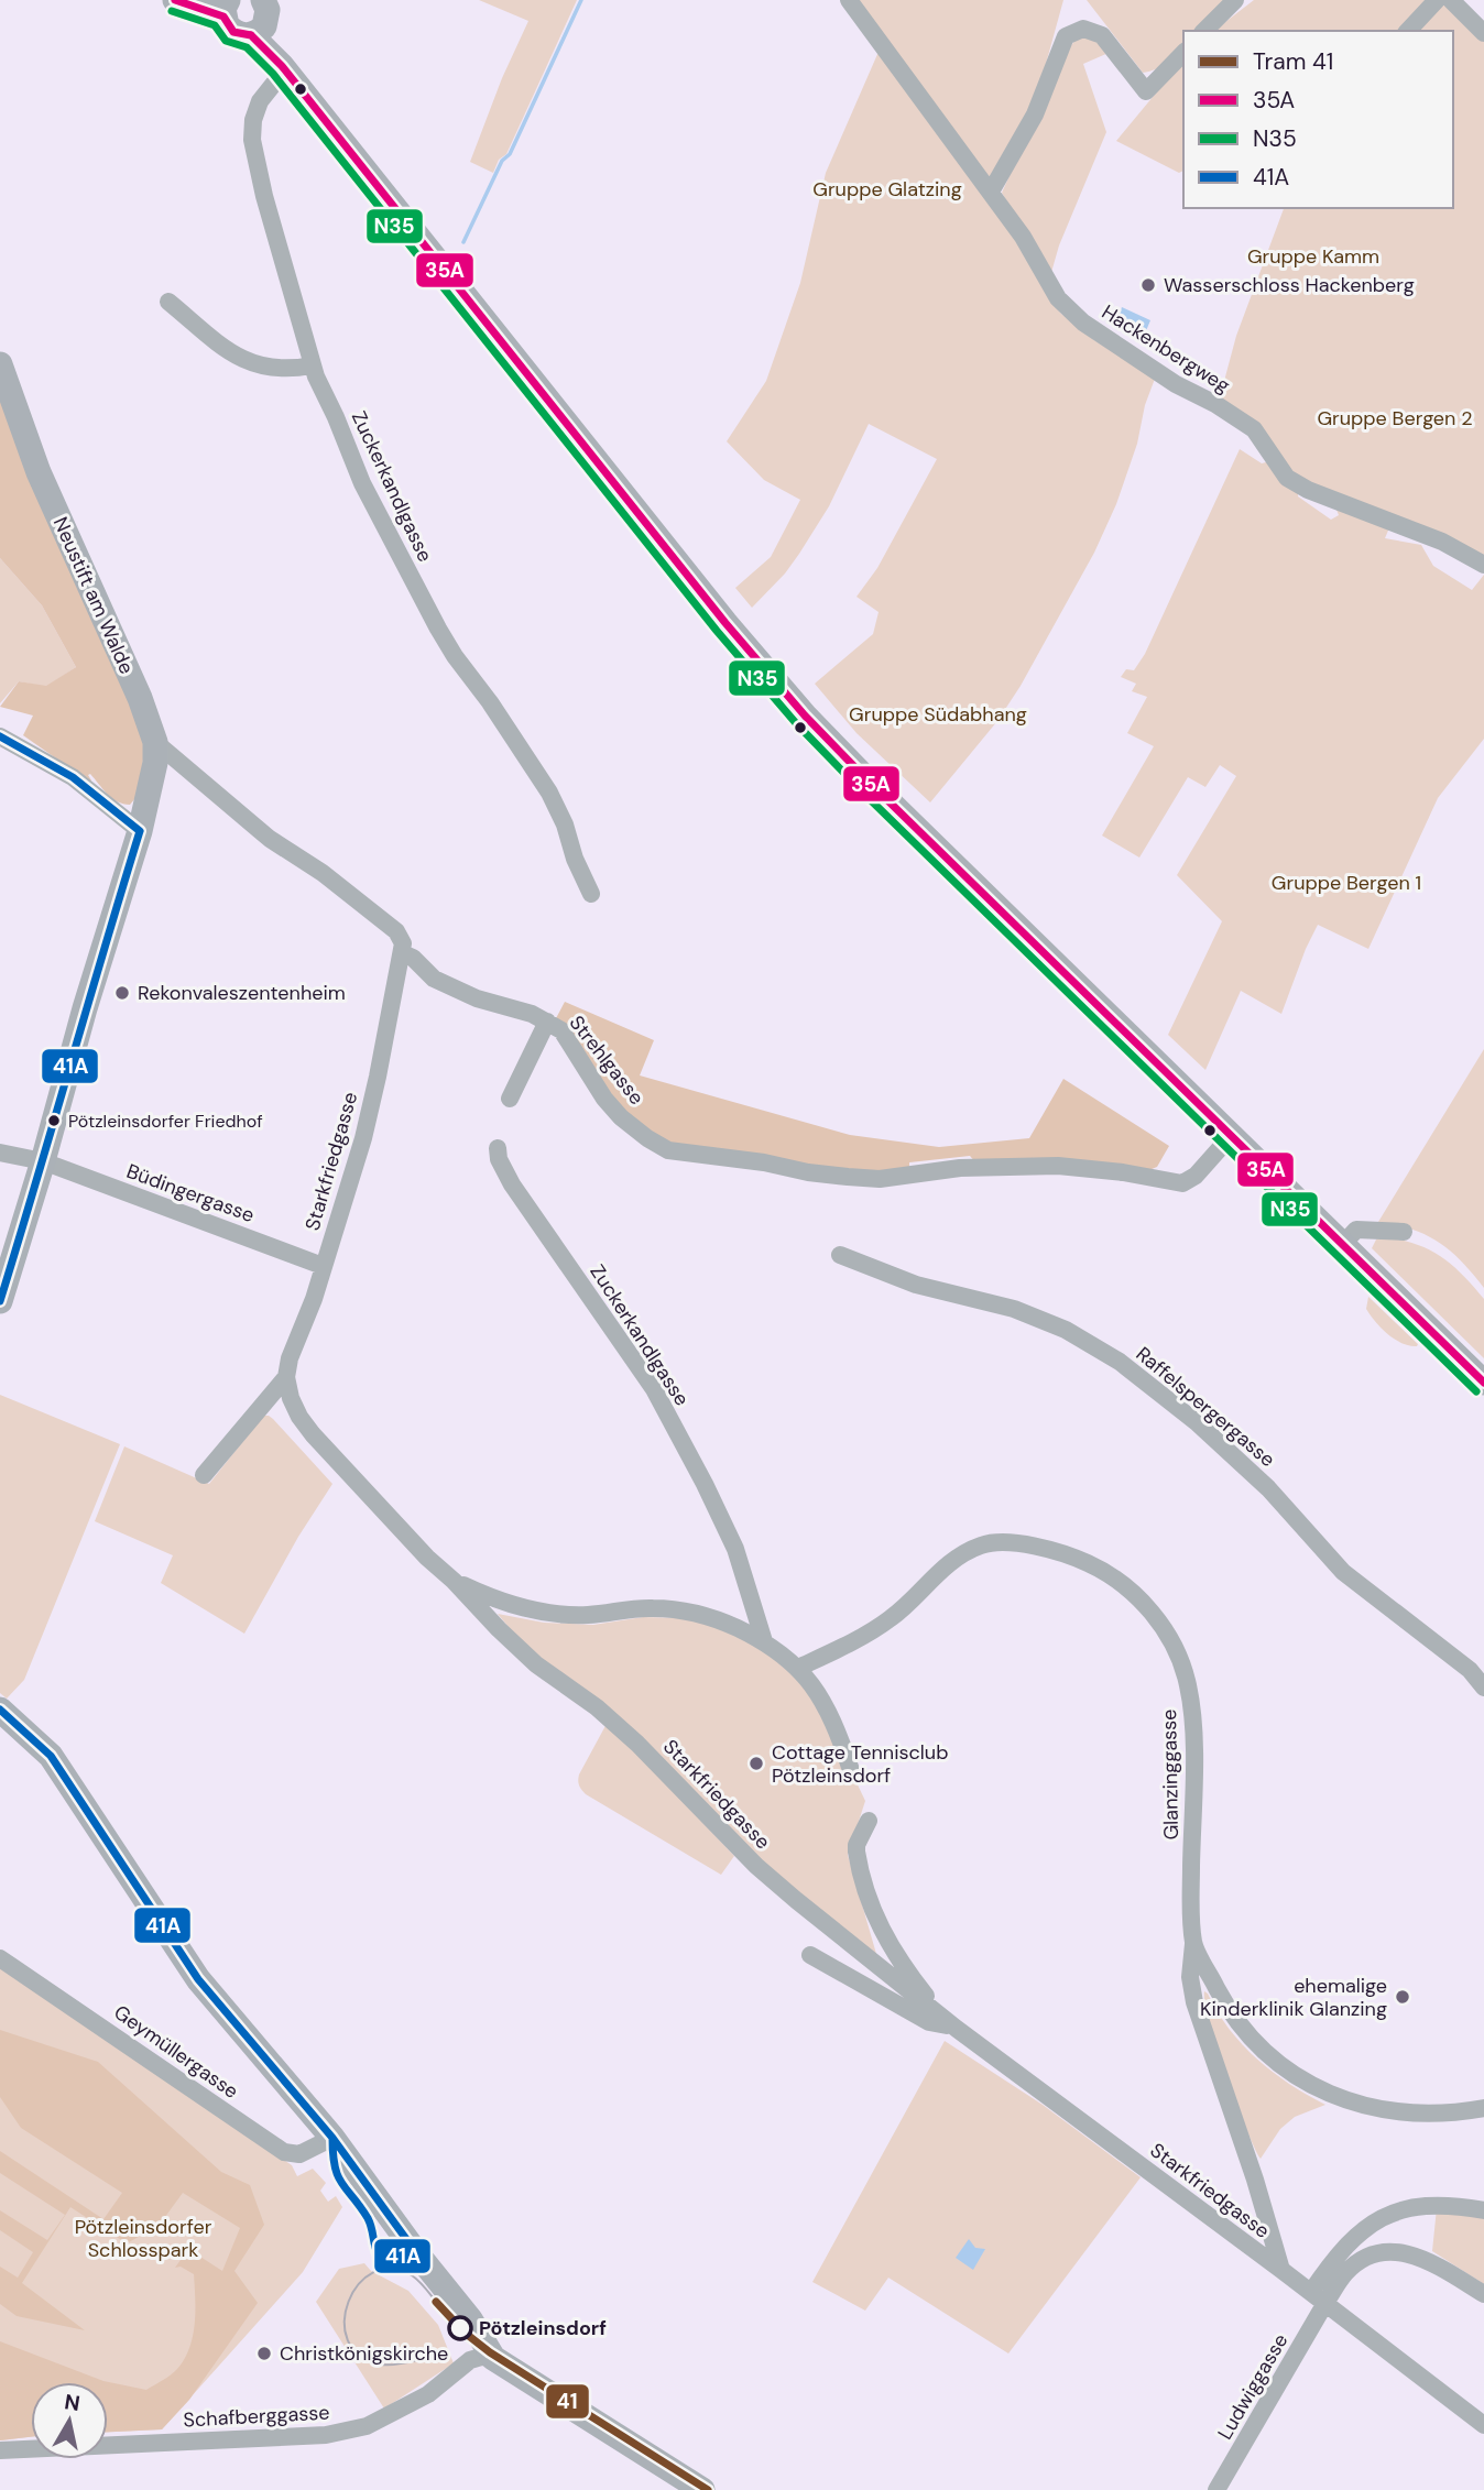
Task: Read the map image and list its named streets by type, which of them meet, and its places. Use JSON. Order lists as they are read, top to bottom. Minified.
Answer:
{"streets":{"street":["Hackenbergweg","Zuckerkandlgasse","Neustift am Walde","Strehlgasse","Starkfriedgasse","Büdingergasse","Raffelspergergasse","Glanzinggasse","Geymüllergasse","Ludwiggasse","Schafberggasse"]},"crossings":[["Zuckerkandlgasse","Starkfriedgasse"],["Neustift am Walde","Strehlgasse"],["Neustift am Walde","Büdingergasse"],["Strehlgasse","Starkfriedgasse"],["Starkfriedgasse","Büdingergasse"],["Starkfriedgasse","Glanzinggasse"],["Starkfriedgasse","Ludwiggasse"]],"parks":["Gruppe Glatzing","Gruppe Kamm","Gruppe Bergen 2","Gruppe Südabhang","Gruppe Bergen 1","Pötzleinsdorfer Schlosspark"],"places":["Wasserschloss Hackenberg","Rekonvaleszentenheim","Pötzleinsdorfer Friedhof","Cottage Tennisclub Pötzleinsdorf","ehemalige Kinderklinik Glanzing","Pötzleinsdorf","Christkönigskirche"],"lines":["transit line 35A","transit line N35","transit line 41A","tram line 41"],"legend":["Tram 41","35A","N35","41A"],"north":"top"}
